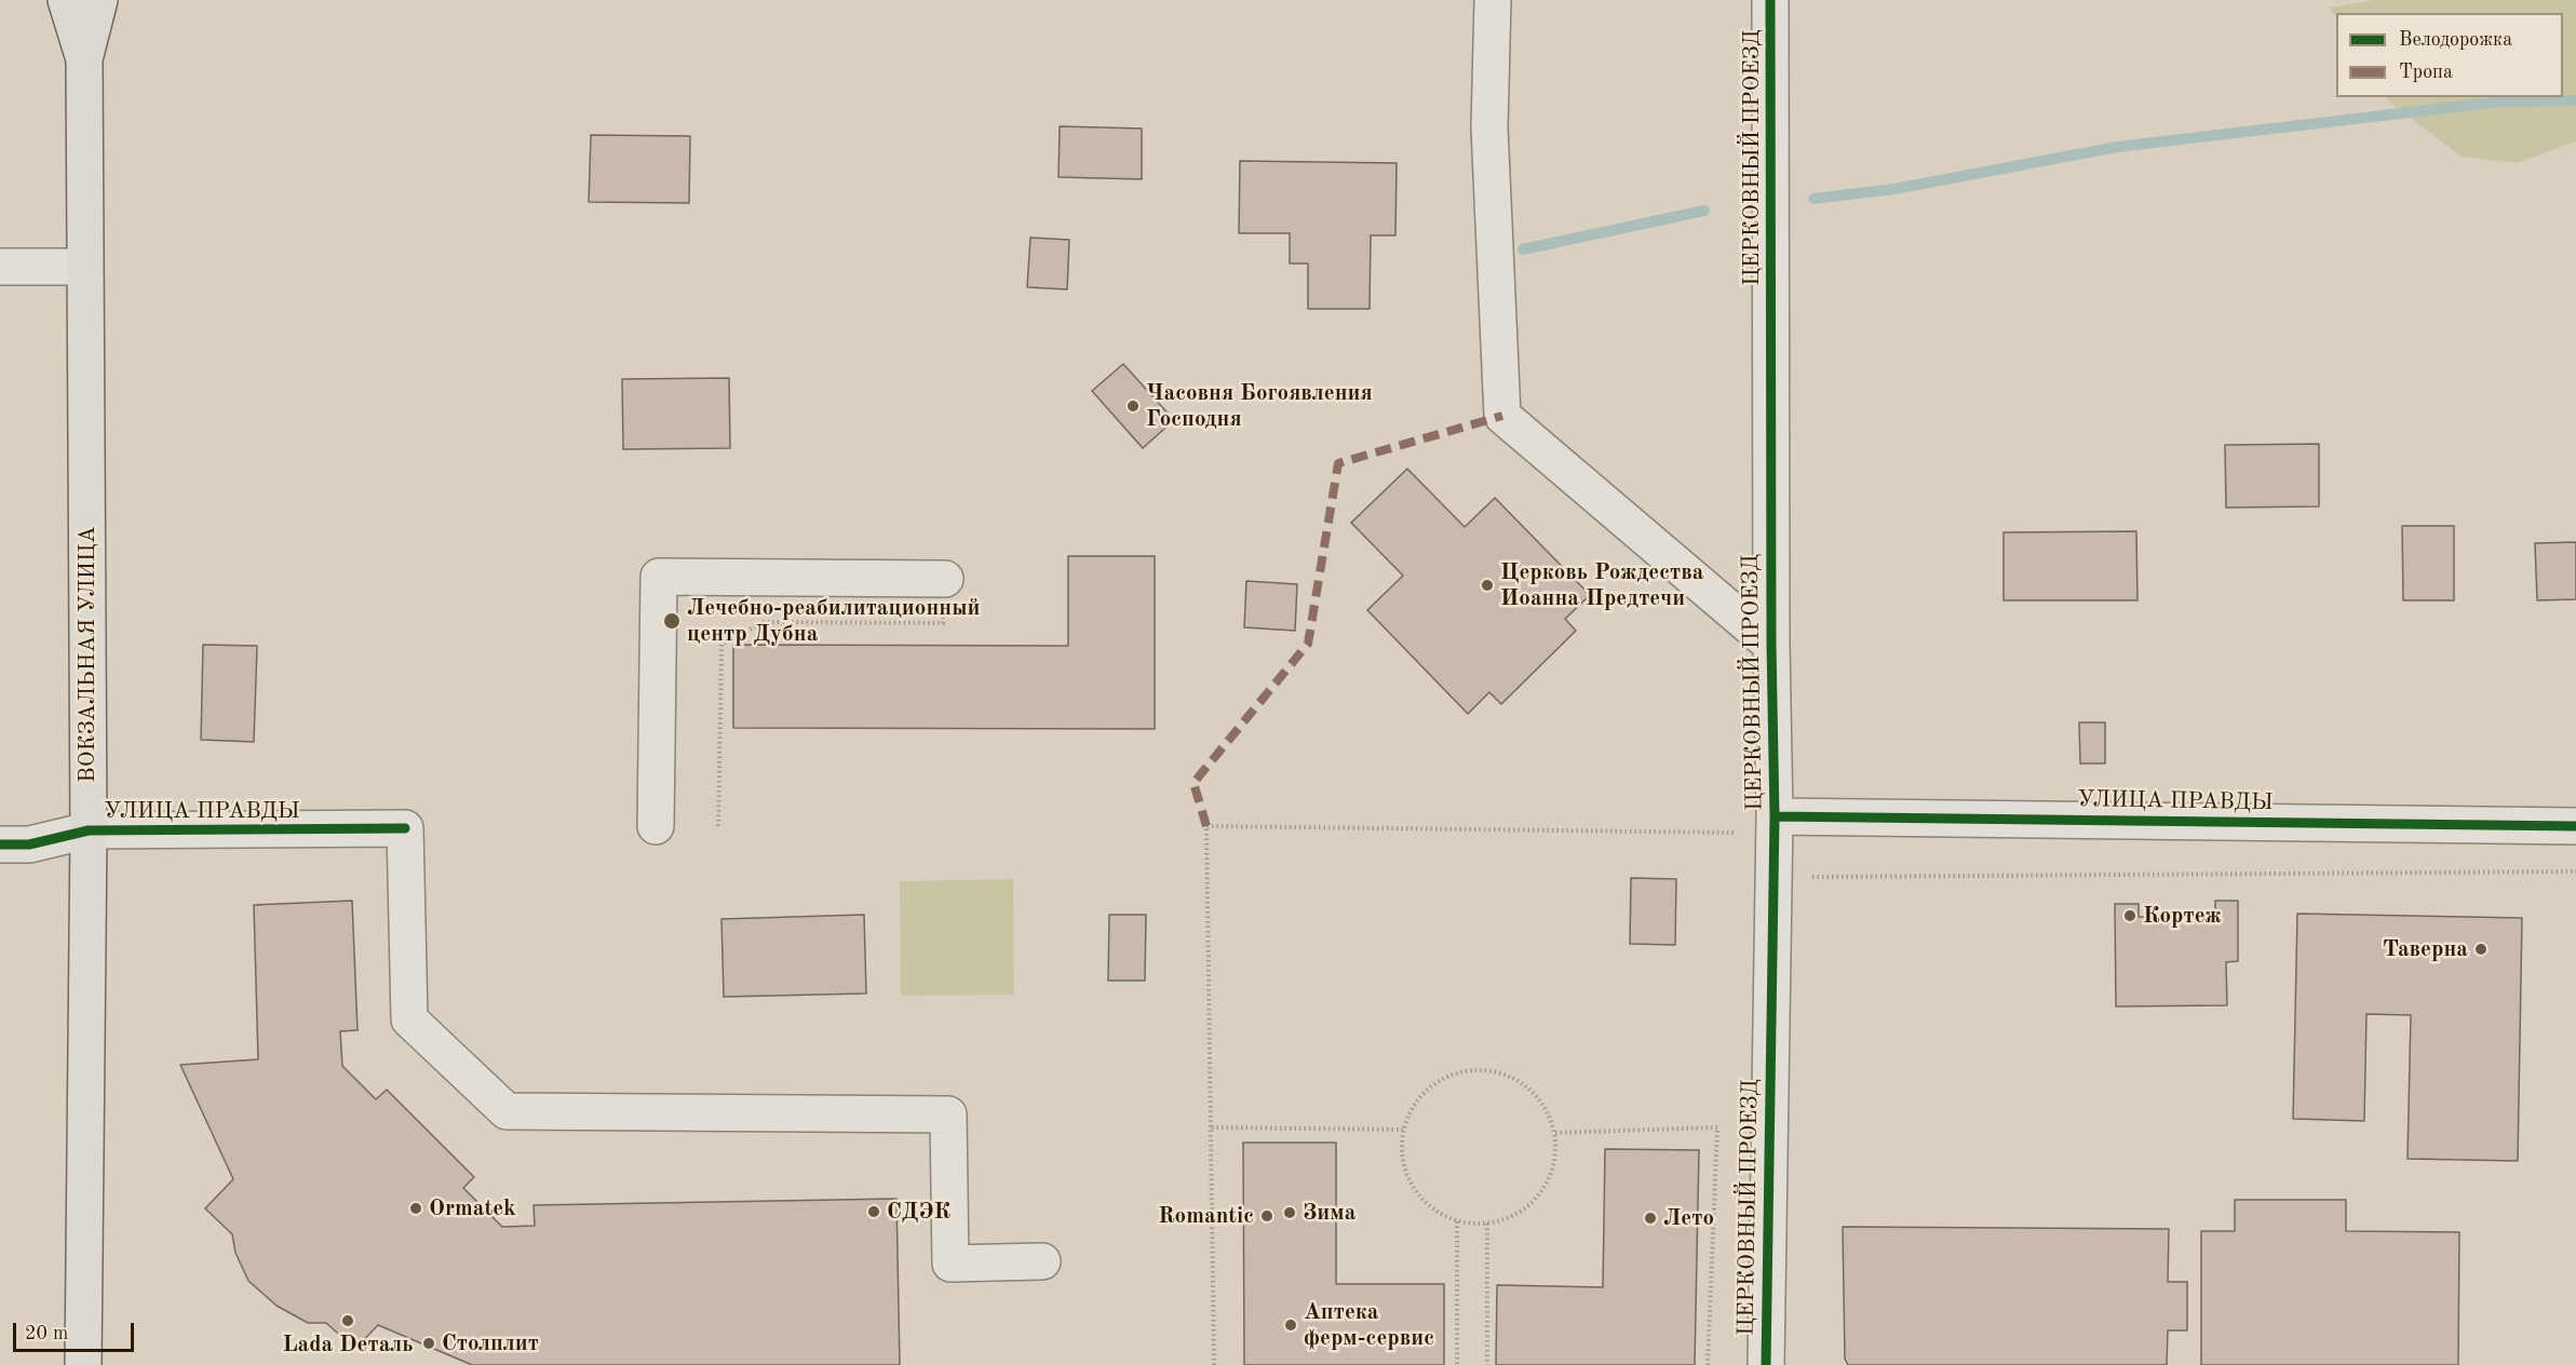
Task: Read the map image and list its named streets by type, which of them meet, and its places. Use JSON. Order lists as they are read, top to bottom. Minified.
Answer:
{"streets":{"main road":["ВОКЗАЛЬНАЯ УЛИЦА"],"street":["ЦЕРКОВНЫЙ ПРОЕЗД","УЛИЦА ПРАВДЫ"]},"crossings":[["ЦЕРКОВНЫЙ ПРОЕЗД","УЛИЦА ПРАВДЫ"],["ВОКЗАЛЬНАЯ УЛИЦА","УЛИЦА ПРАВДЫ"]],"places":["Часовня Богоявления Господня","Церковь Рождества Иоанна Предтечи","Лечебно-реабилитационный центр Дубна","Кортеж","Таверна","Ormatek","СДЭК","Зима","Romantic","Лето","Lada Dеталь","Аптека ферм-сервис","Столплит"],"legend":["Велодорожка","Тропа"],"scale_bar":"20 m"}
